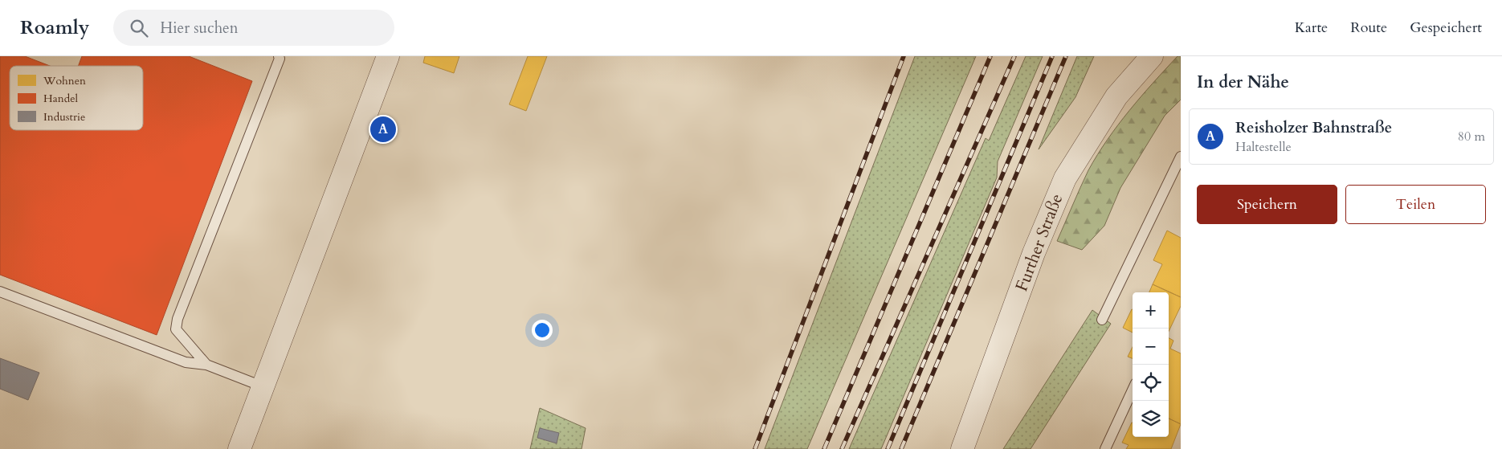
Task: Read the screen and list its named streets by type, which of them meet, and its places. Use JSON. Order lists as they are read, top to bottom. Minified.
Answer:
{"streets":{"street":["Further Straße"]},"legend":["Wohnen","Handel","Industrie"],"page":{"header":"Roamly","search":"Hier suchen","nav":["Karte","Route","Gespeichert"],"heading":"In der Nähe","list":[{"mark":"A","name":"Reisholzer Bahnstraße","note":"Haltestelle","value":"80 m"}],"pins":"A","buttons":["Speichern","Teilen"],"map_buttons":["+","−"]}}
